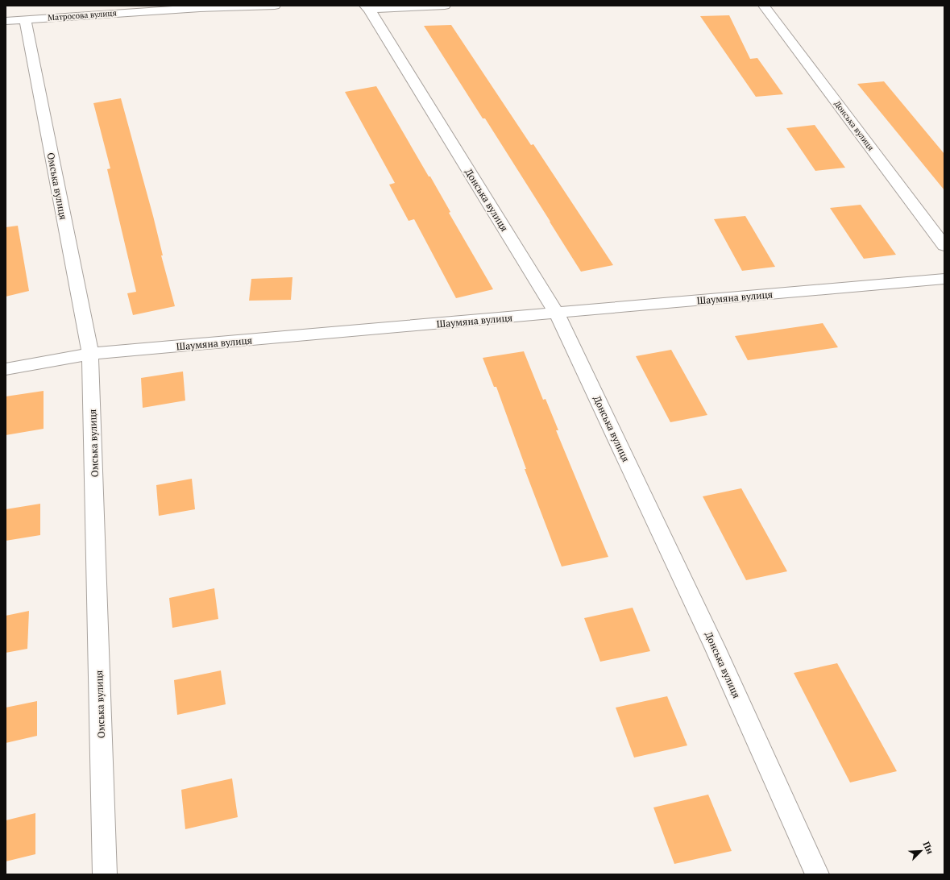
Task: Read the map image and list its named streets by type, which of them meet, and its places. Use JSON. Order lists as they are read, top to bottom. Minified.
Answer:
{"streets":{"street":["Матросова вулиця","Донська вулиця","Омська вулиця","Шаумяна вулиця"]},"crossings":[["Матросова вулиця","Омська вулиця"],["Донська вулиця","Шаумяна вулиця"],["Омська вулиця","Шаумяна вулиця"]],"north":"top right"}
